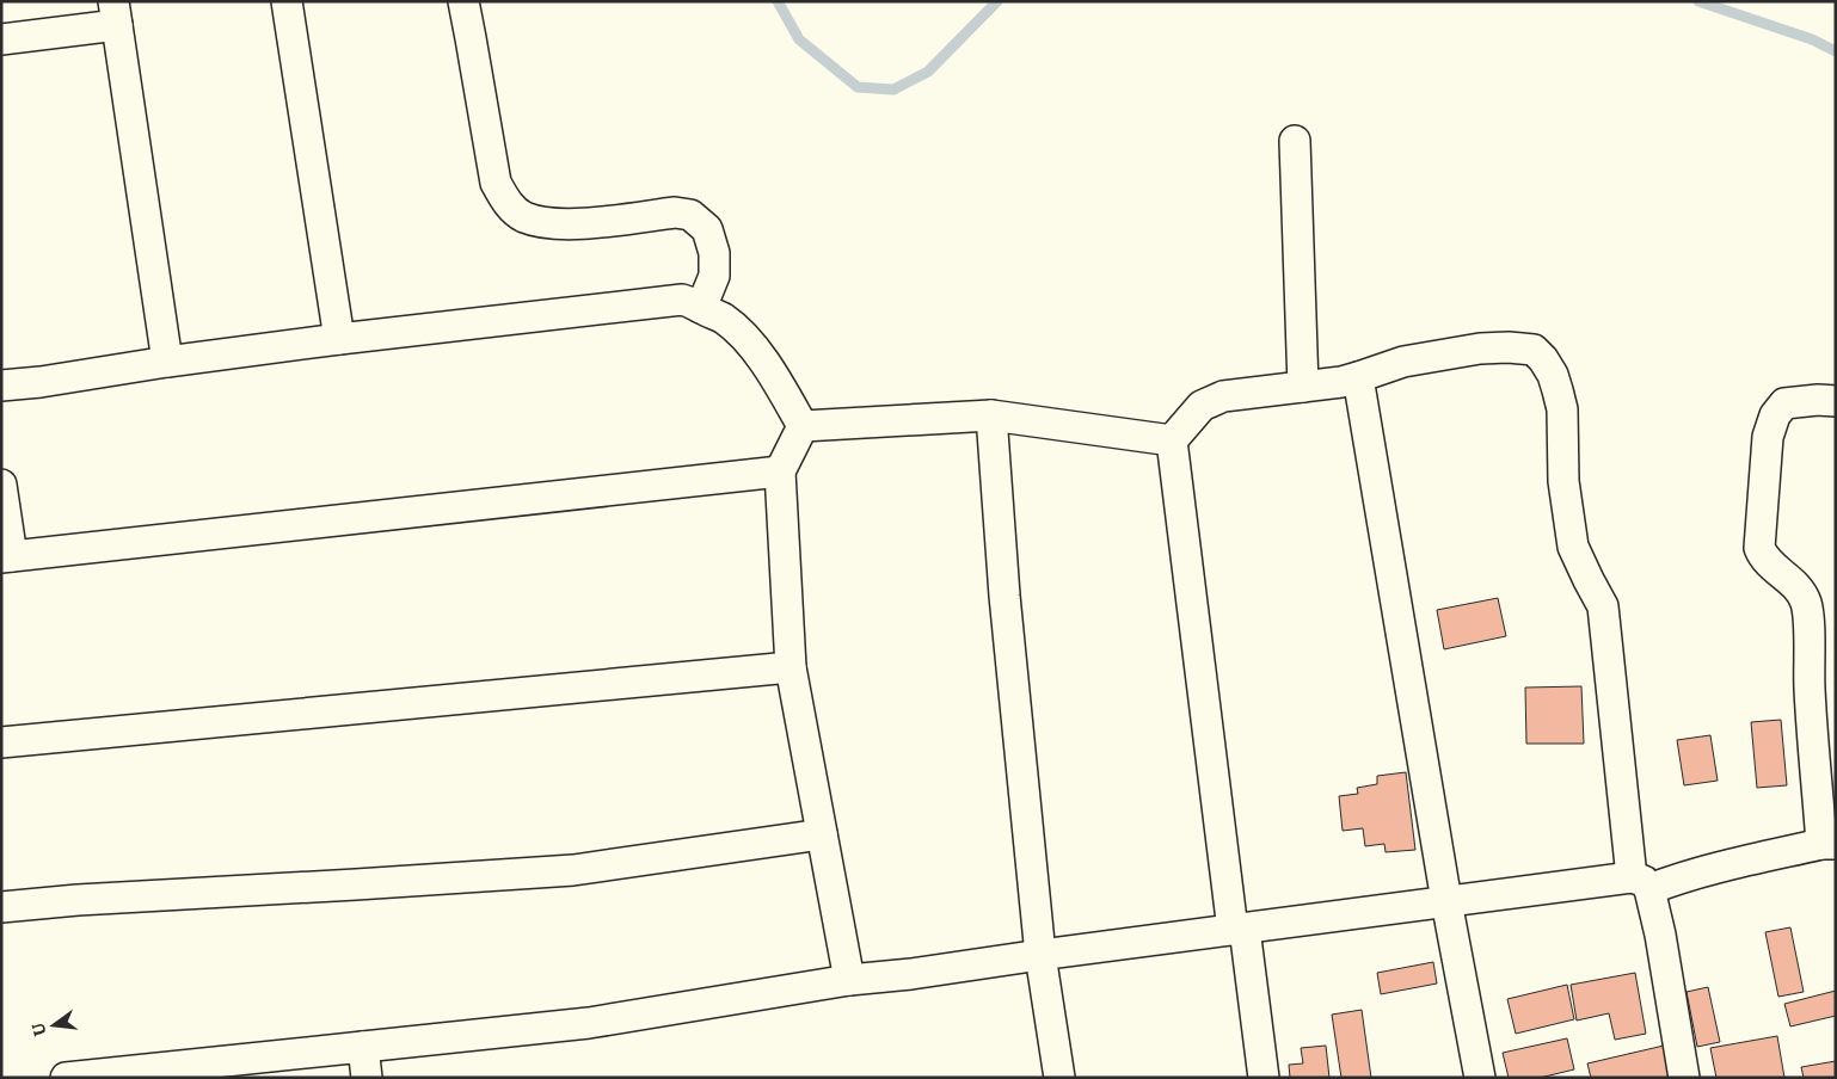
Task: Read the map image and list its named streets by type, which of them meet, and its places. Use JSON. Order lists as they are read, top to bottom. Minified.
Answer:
{"north":"left"}
